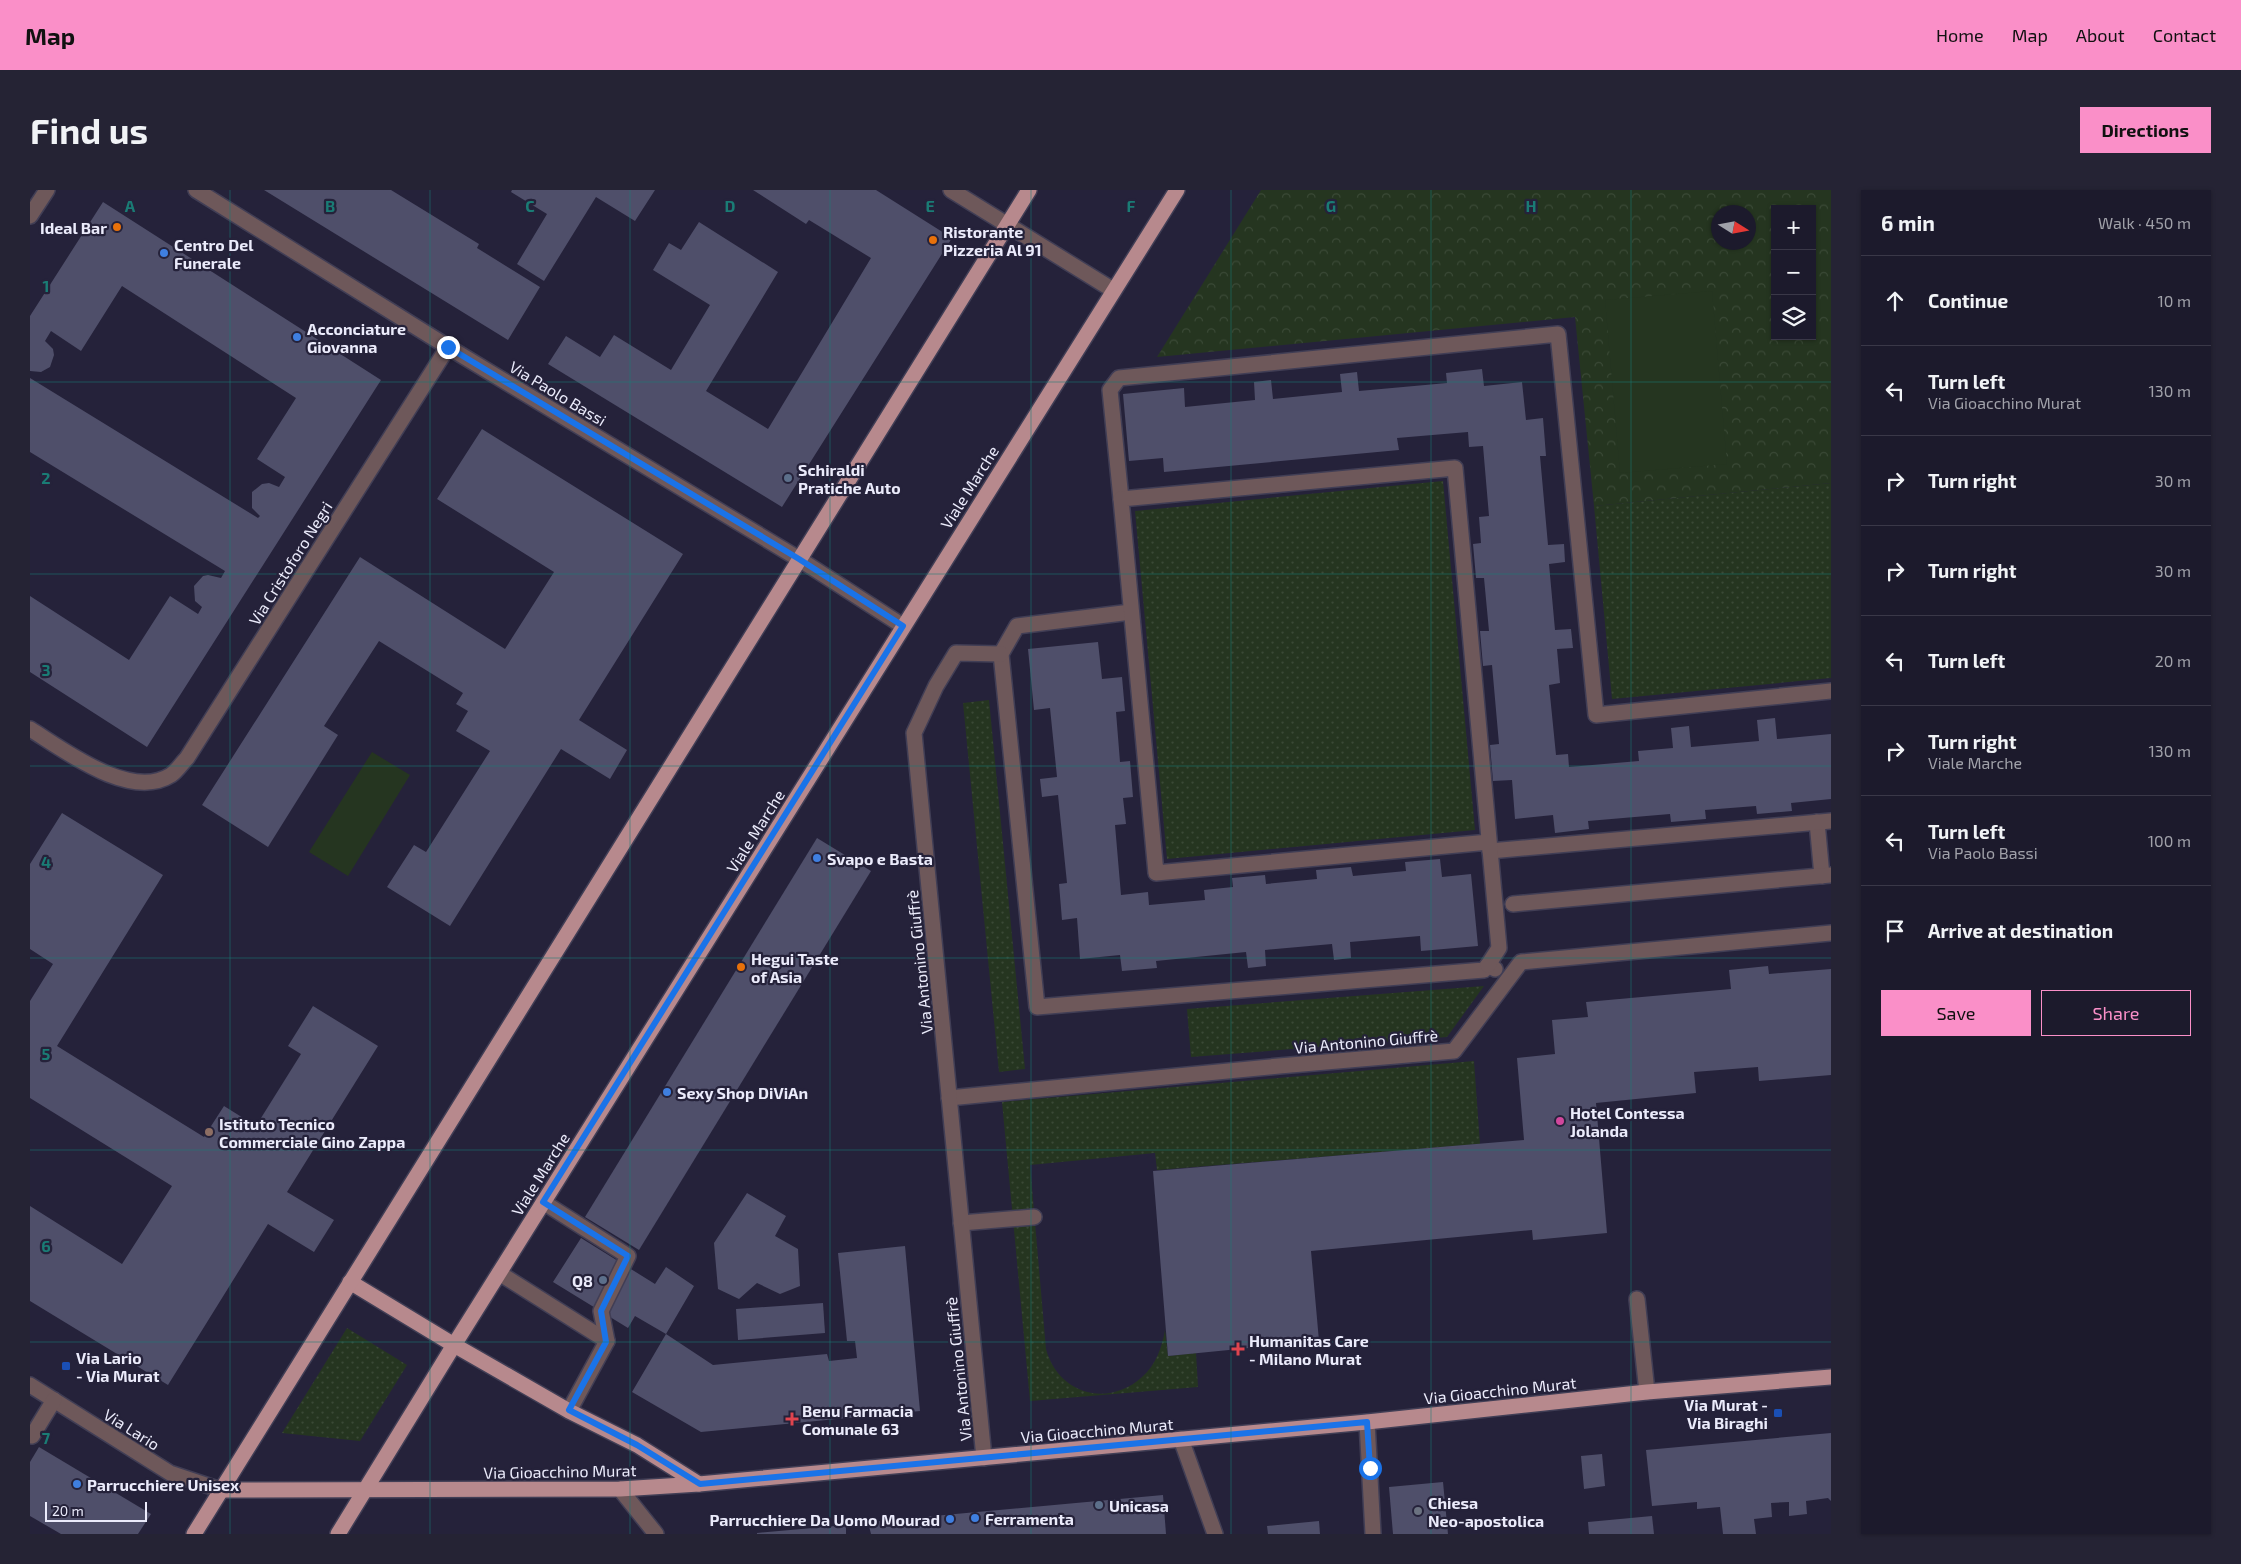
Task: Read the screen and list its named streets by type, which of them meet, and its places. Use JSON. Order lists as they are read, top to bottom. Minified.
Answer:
{"streets":{"main road":["Viale Marche","Via Gioacchino Murat"],"street":["Via Paolo Bassi","Via Cristoforo Negri","Via Antonino Giuffrè","Via Lario"]},"crossings":[["Via Paolo Bassi","Viale Marche"],["Via Paolo Bassi","Via Cristoforo Negri"],["Viale Marche","Via Gioacchino Murat"],["Via Antonino Giuffrè","Via Gioacchino Murat"]],"places":{"other":["Ideal Bar","Ristorante Pizzeria Al 91","Centro Del Funerale","Acconciature Giovanna","Schiraldi Pratiche Auto","Svapo e Basta","Hegui Taste of Asia","Sexy Shop DiViAn","Hotel Contessa Jolanda","Istituto Tecnico Commerciale Gino Zappa","Q8","Parrucchiere Unisex","Unicasa","Chiesa Neo-apostolica","Ferramenta","Parrucchiere Da Uomo Mourad"],"health":["Humanitas Care - Milano Murat","Benu Farmacia Comunale 63"],"transit":["Via Lario - Via Murat","Via Murat - Via Biraghi"]},"scale_bar":"20 m","north":"right","page":{"header":"Map","nav":["Home","Map","About","Contact"],"buttons":["Directions",["Save","Share"]],"title":"Find us","heading":["6 min","Walk · 450 m"],"map_buttons":["+","−"],"list":[["Continue","10 m"],["Turn left","Via Gioacchino Murat","130 m"],["Turn right","30 m"],["Turn right","30 m"],["Turn left","20 m"],["Turn right","Viale Marche","130 m"],["Turn left","Via Paolo Bassi","100 m"],"Arrive at destination"],"scale":"20 m"},"grid":{"columns":["A","B","C","D","E","F","G","H"],"rows":["1","2","3","4","5","6","7"]}}
